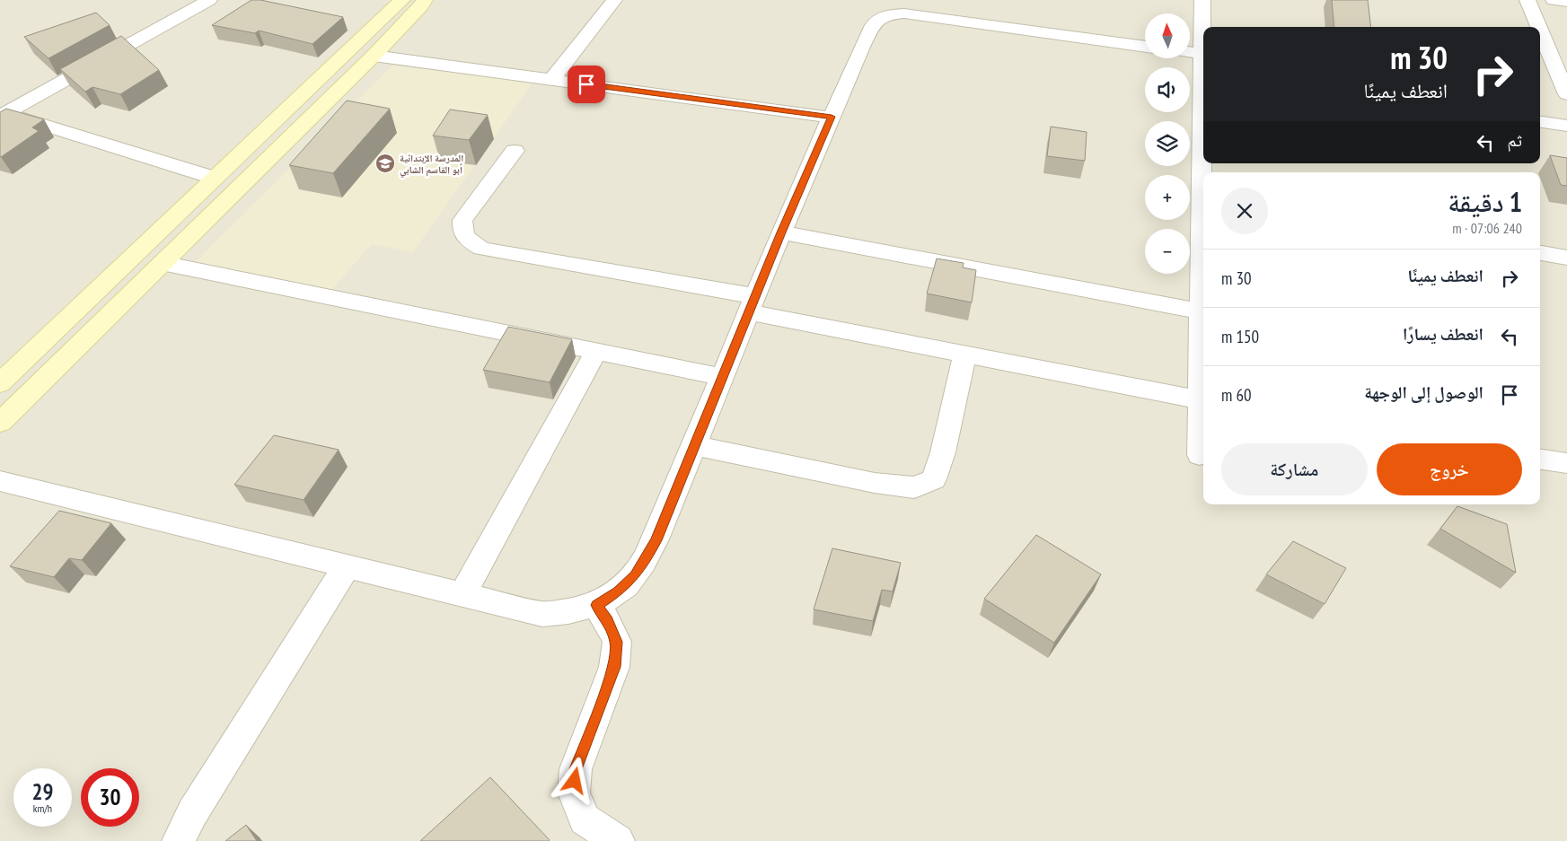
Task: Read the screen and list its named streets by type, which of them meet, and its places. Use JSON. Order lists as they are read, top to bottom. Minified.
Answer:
{"places":{"school or university":["المدرسة الإبتدائية أبو القاسم الشابي"]},"north":"top","page":{"map_buttons":["+","−"],"turn":["30 m","انعطف يمينًا"],"then":"ثم","heading":["1 دقيقة","240 m · 07:06"],"list":[{"name":"انعطف يمينًا","value":"30 m"},{"name":"انعطف يسارًا","value":"150 m"},{"name":"الوصول إلى الوجهة","value":"60 m"}],"buttons":["خروج","مشاركة"],"speed":"29 km/h","limit":"30"}}
